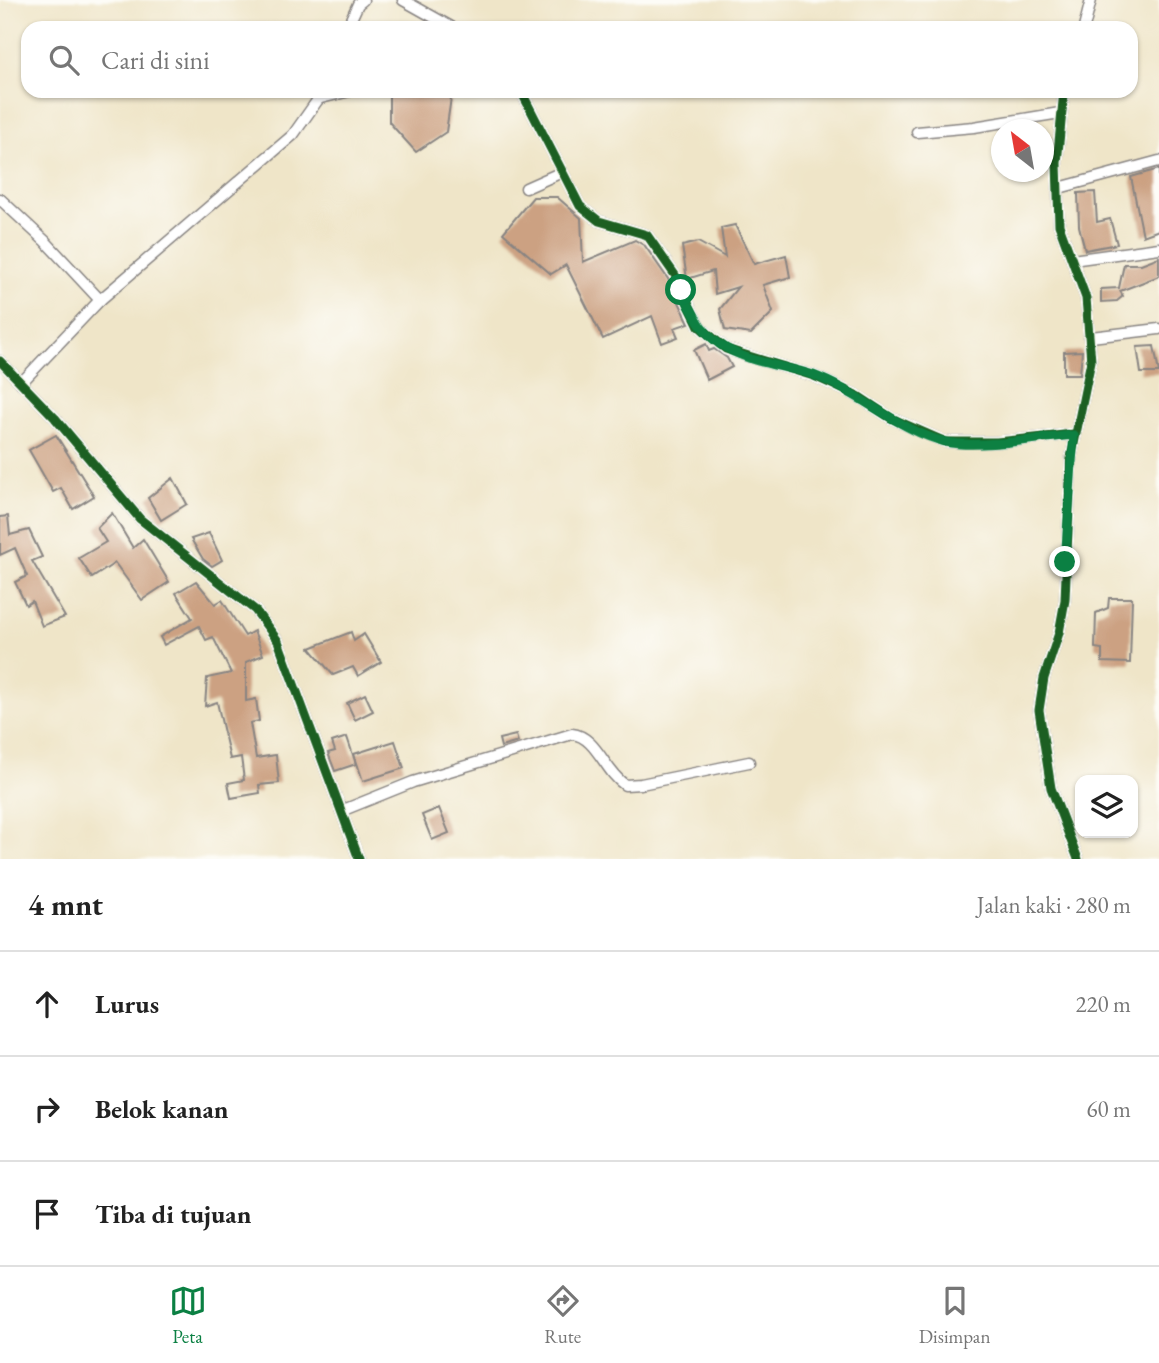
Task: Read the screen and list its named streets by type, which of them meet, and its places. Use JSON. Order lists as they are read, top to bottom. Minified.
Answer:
{"north":"top left","page":{"search":"Cari di sini","heading":["4 mnt","Jalan kaki · 280 m"],"list":[["Lurus","220 m"],["Belok kanan","60 m"],"Tiba di tujuan"],"nav":["Peta","Rute","Disimpan"]}}
